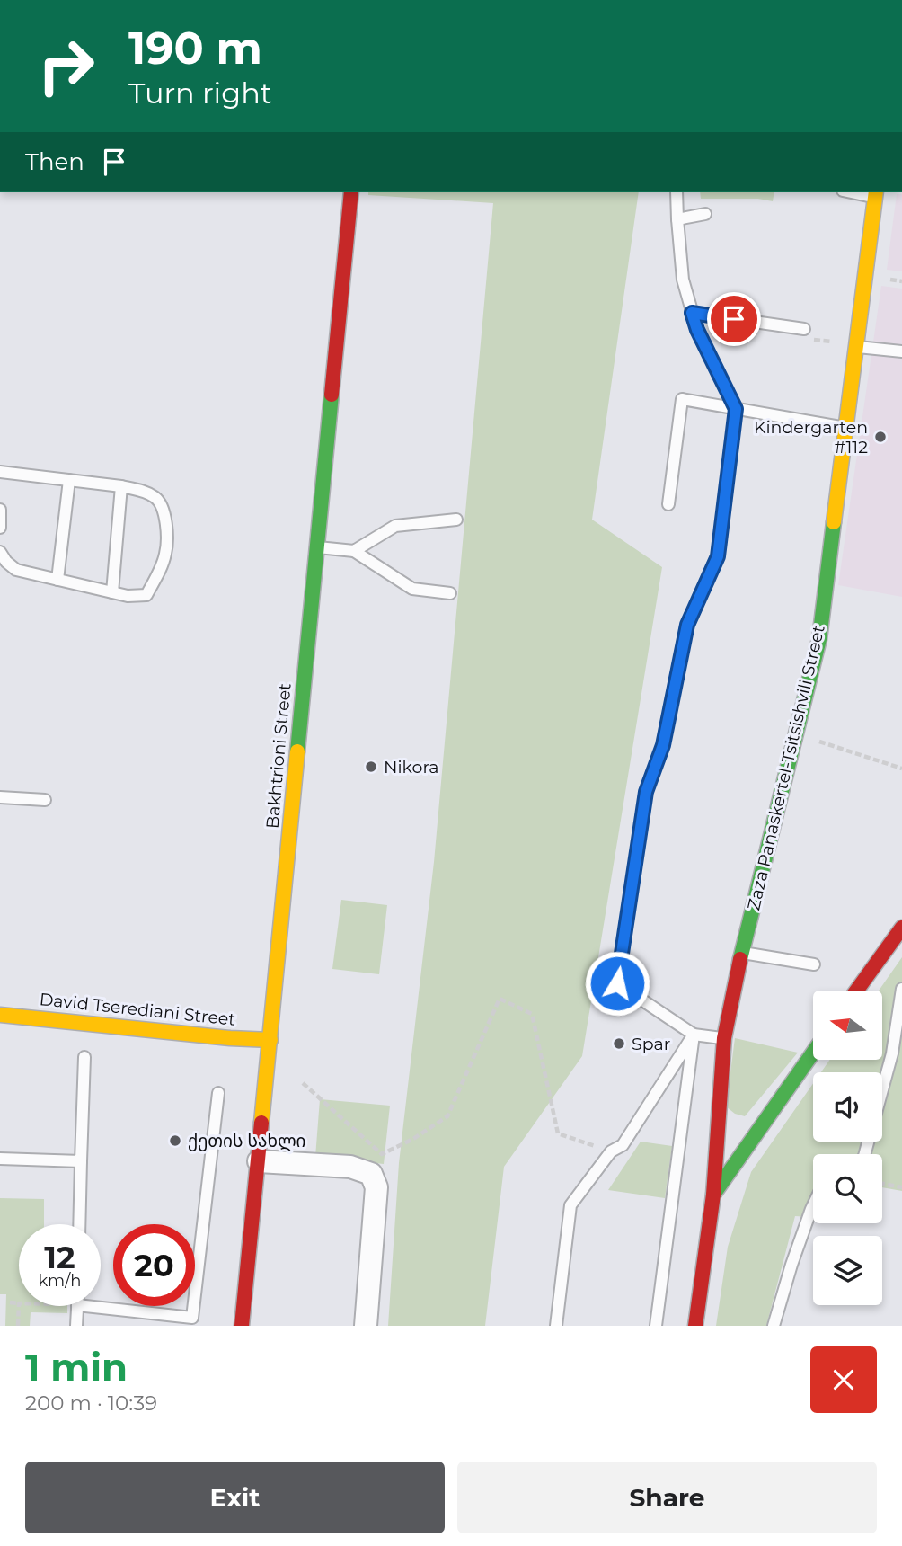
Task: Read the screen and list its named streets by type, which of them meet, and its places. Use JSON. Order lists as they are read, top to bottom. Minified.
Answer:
{"streets":{"street":["Bakhtrioni Street","Zaza Panaskertel-Tsitsishvili Street","David Tserediani Street"]},"crossings":[["Bakhtrioni Street","David Tserediani Street"]],"places":["Kindergarten #112","Nikora","Spar","ქეთის სახლი"],"north":"left","page":{"turn":["190 m","Turn right"],"then":"Then","speed":"12 km/h","limit":"20","heading":["1 min","200 m · 10:39"],"buttons":["Exit","Share"]}}
